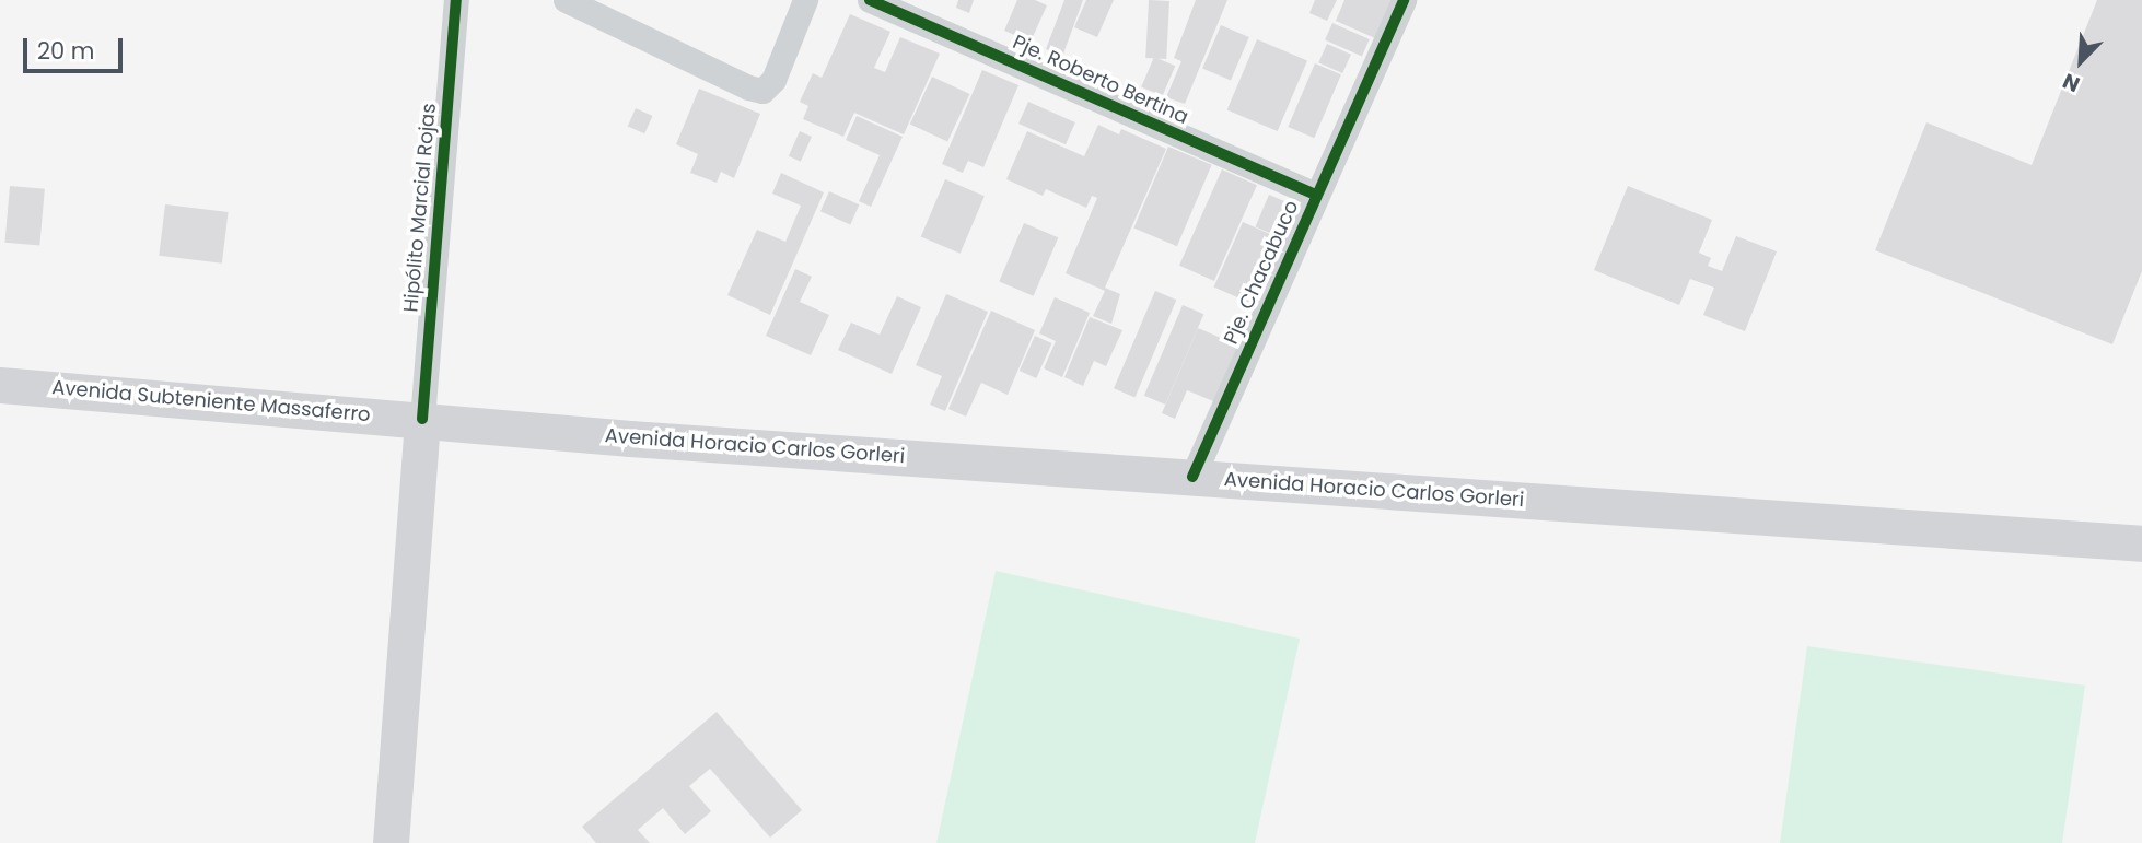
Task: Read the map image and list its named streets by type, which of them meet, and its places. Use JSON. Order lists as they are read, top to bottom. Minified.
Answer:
{"streets":{"main road":["Hipólito Marcial Rojas","Avenida Subteniente Massaferro","Avenida Horacio Carlos Gorleri"],"street":["Pje. Roberto Bertina","Pje. Chacabuco"]},"crossings":[["Pje. Roberto Bertina","Pje. Chacabuco"],["Hipólito Marcial Rojas","Avenida Subteniente Massaferro"],["Hipólito Marcial Rojas","Avenida Horacio Carlos Gorleri"],["Pje. Chacabuco","Avenida Horacio Carlos Gorleri"],["Avenida Subteniente Massaferro","Avenida Horacio Carlos Gorleri"]],"scale_bar":"20 m","north":"bottom left"}
